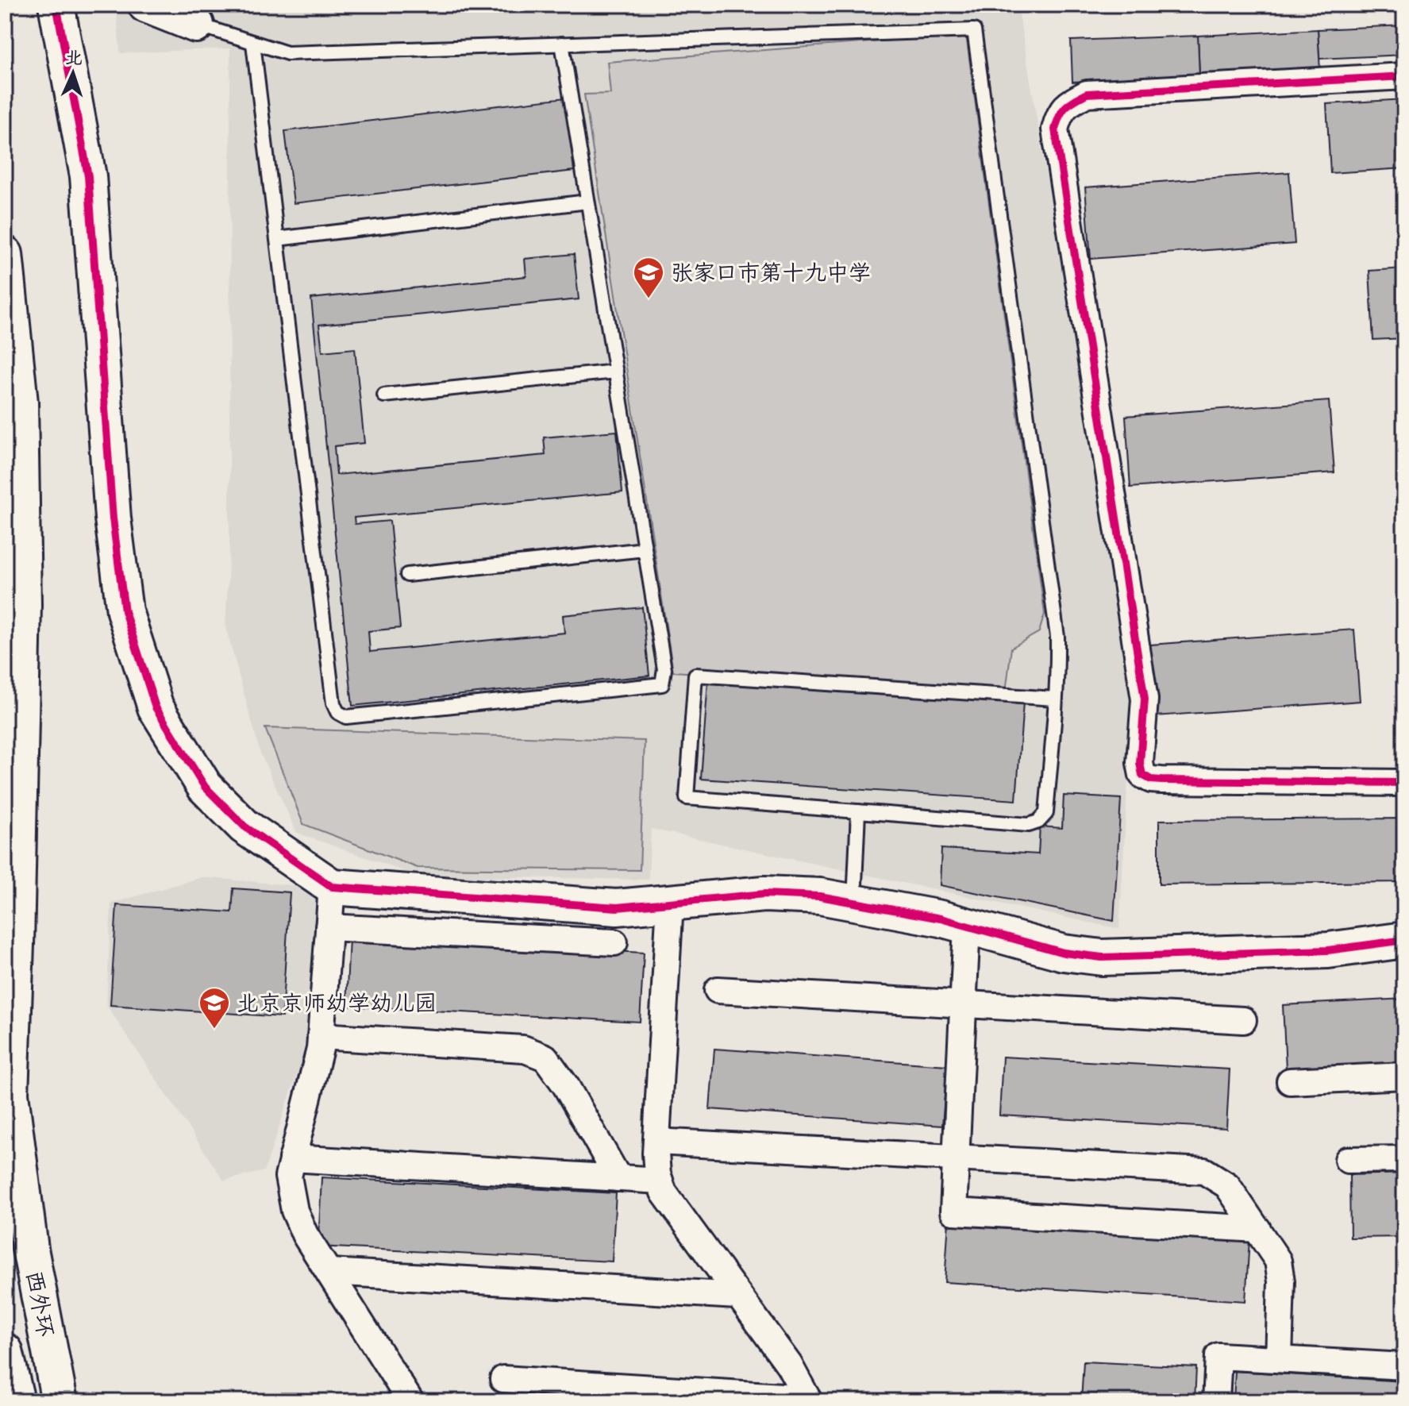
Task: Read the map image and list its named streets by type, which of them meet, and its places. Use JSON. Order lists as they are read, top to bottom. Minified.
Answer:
{"streets":{"main road":["西外环"]},"places":{"school or university":["张家口市第十九中学","北京京师幼学幼儿园"]},"north":"top"}
